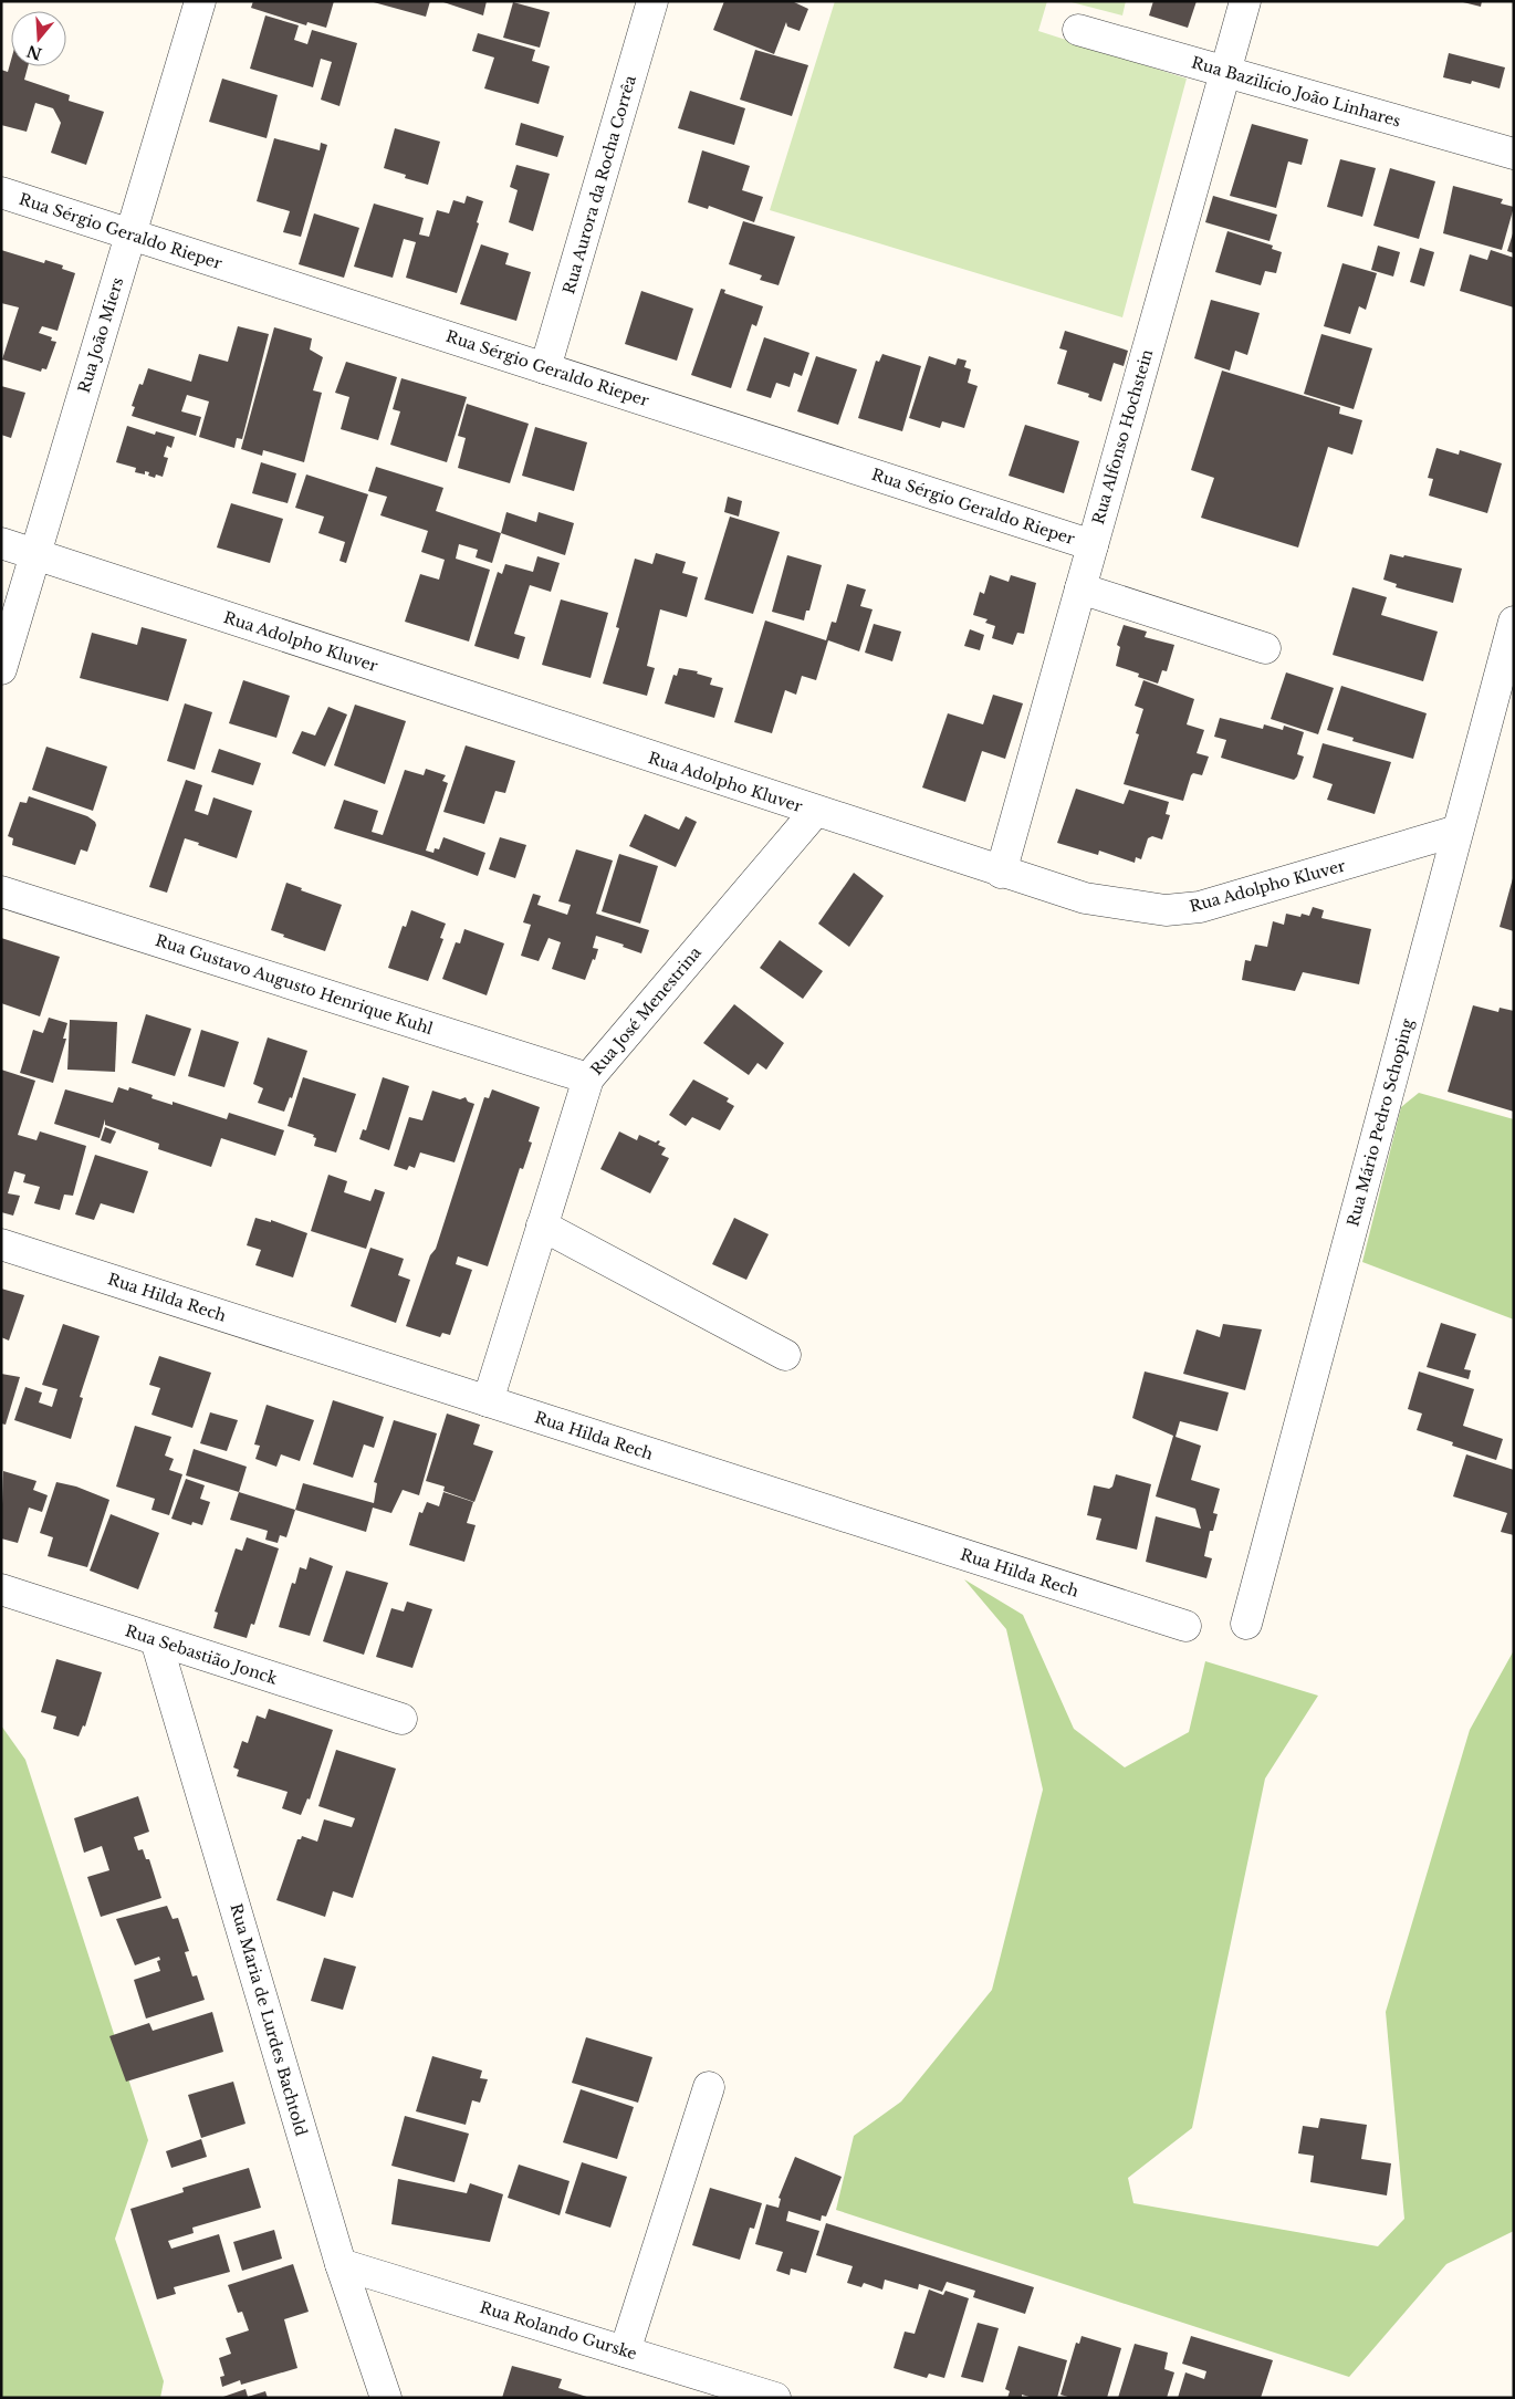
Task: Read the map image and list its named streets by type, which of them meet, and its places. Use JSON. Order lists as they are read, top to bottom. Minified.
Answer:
{"streets":{"street":["Rua Bazilício João Linhares","Rua Aurora da Rocha Corrêa","Rua Sérgio Geraldo Rieper","Rua João Miers","Rua Alfonso Hochstein","Rua Adolpho Kluver","Rua Gustavo Augusto Henrique Kuhl","Rua José Menestrina","Rua Mário Pedro Schoping","Rua Hilda Rech","Rua Sebastião Jonck","Rua Maria de Lurdes Bachtold","Rua Rolando Gurske"]},"crossings":[["Rua Bazilício João Linhares","Rua Alfonso Hochstein"],["Rua Aurora da Rocha Corrêa","Rua Sérgio Geraldo Rieper"],["Rua Sérgio Geraldo Rieper","Rua João Miers"],["Rua Sérgio Geraldo Rieper","Rua Alfonso Hochstein"],["Rua João Miers","Rua Adolpho Kluver"],["Rua Alfonso Hochstein","Rua Adolpho Kluver"],["Rua Adolpho Kluver","Rua José Menestrina"],["Rua Adolpho Kluver","Rua Mário Pedro Schoping"],["Rua Gustavo Augusto Henrique Kuhl","Rua José Menestrina"],["Rua José Menestrina","Rua Hilda Rech"],["Rua Sebastião Jonck","Rua Maria de Lurdes Bachtold"],["Rua Maria de Lurdes Bachtold","Rua Rolando Gurske"]],"north":"bottom"}
